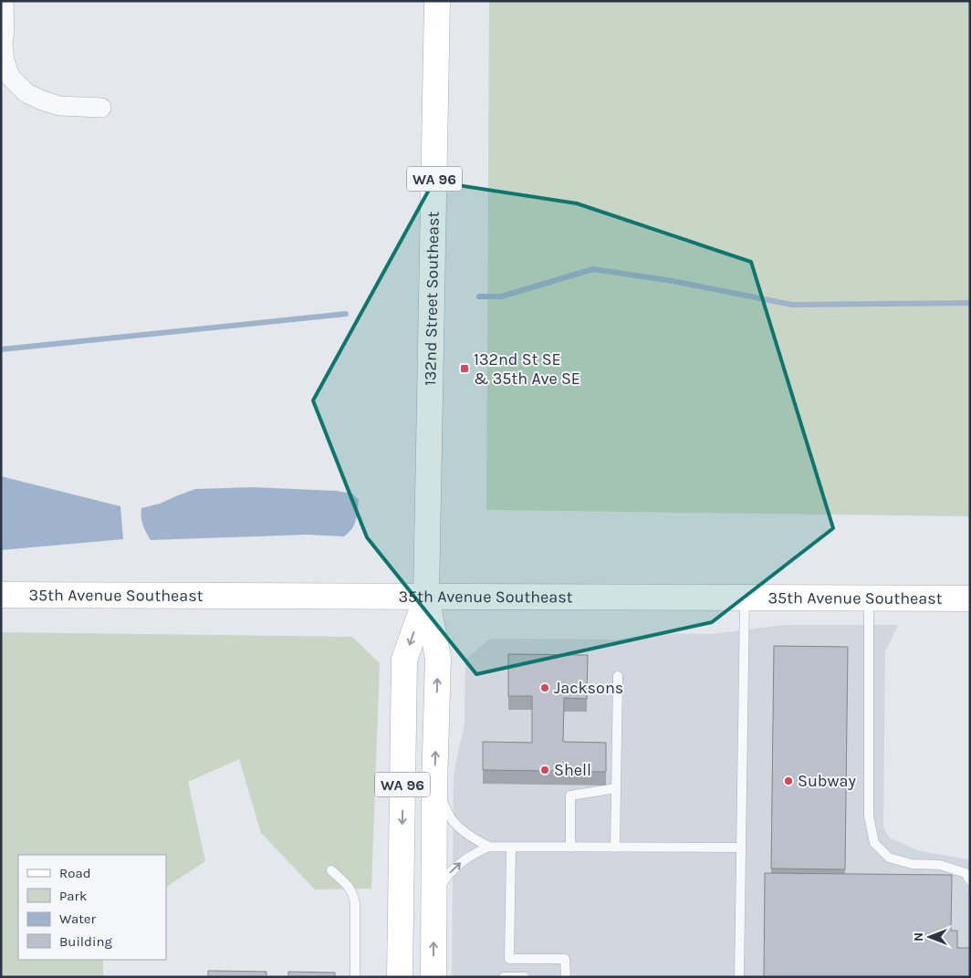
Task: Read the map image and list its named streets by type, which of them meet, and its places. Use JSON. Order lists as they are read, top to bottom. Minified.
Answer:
{"streets":{"main road":["WA 96","132nd Street Southeast","35th Avenue Southeast"]},"crossings":[["132nd Street Southeast","35th Avenue Southeast"]],"places":{"transit":["132nd St SE & 35th Ave SE"],"other":["Jacksons","Shell","Subway"]},"legend":["Road","Park","Water","Building"],"north":"left"}
